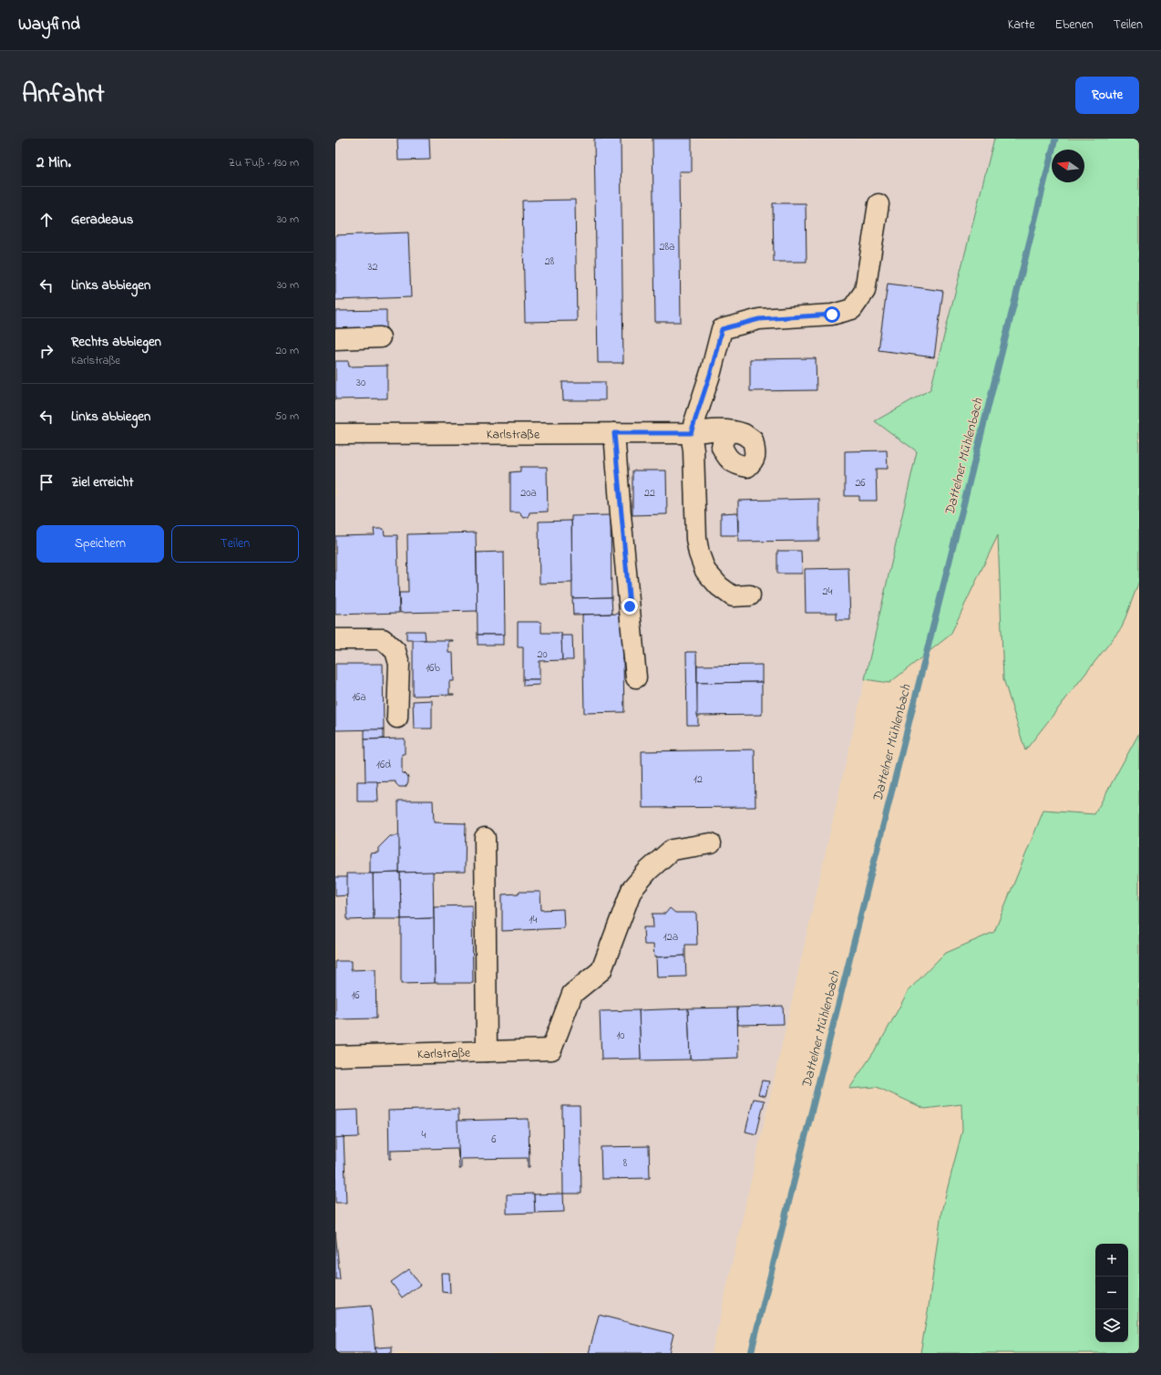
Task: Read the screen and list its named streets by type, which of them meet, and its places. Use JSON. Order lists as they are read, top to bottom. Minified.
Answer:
{"streets":{"street":["Karlstraße"]},"water":["Dattelner Mühlenbach"],"house_numbers":["28a","28","32","30","26","20a","22","24","20","16b","16a","16d","12","14","12a","16","10","4","6","8"],"north":"left","page":{"header":"Wayfind","nav":["Karte","Ebenen","Teilen"],"title":"Anfahrt","buttons":["Route",["Speichern","Teilen"]],"heading":["2 Min.","Zu Fuß · 130 m"],"list":[["Geradeaus","30 m"],["Links abbiegen","30 m"],["Rechts abbiegen","Karlstraße","20 m"],["Links abbiegen","50 m"],"Ziel erreicht"],"map_buttons":["+","−"]}}
